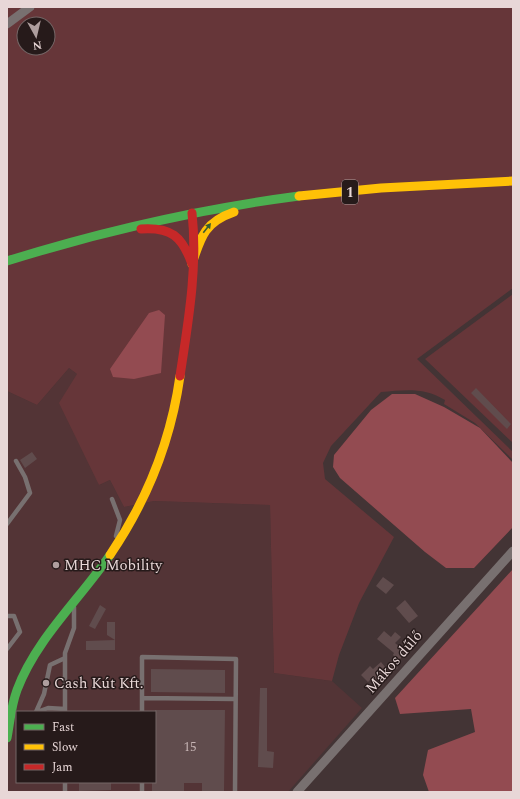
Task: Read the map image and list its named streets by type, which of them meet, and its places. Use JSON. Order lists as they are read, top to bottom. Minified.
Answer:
{"streets":{"main road":["1"],"street":["Mákos dűlő"]},"places":["MHC Mobility","Cash Kút Kft."],"house_numbers":["15"],"legend":["Fast","Slow","Jam"],"north":"bottom"}
